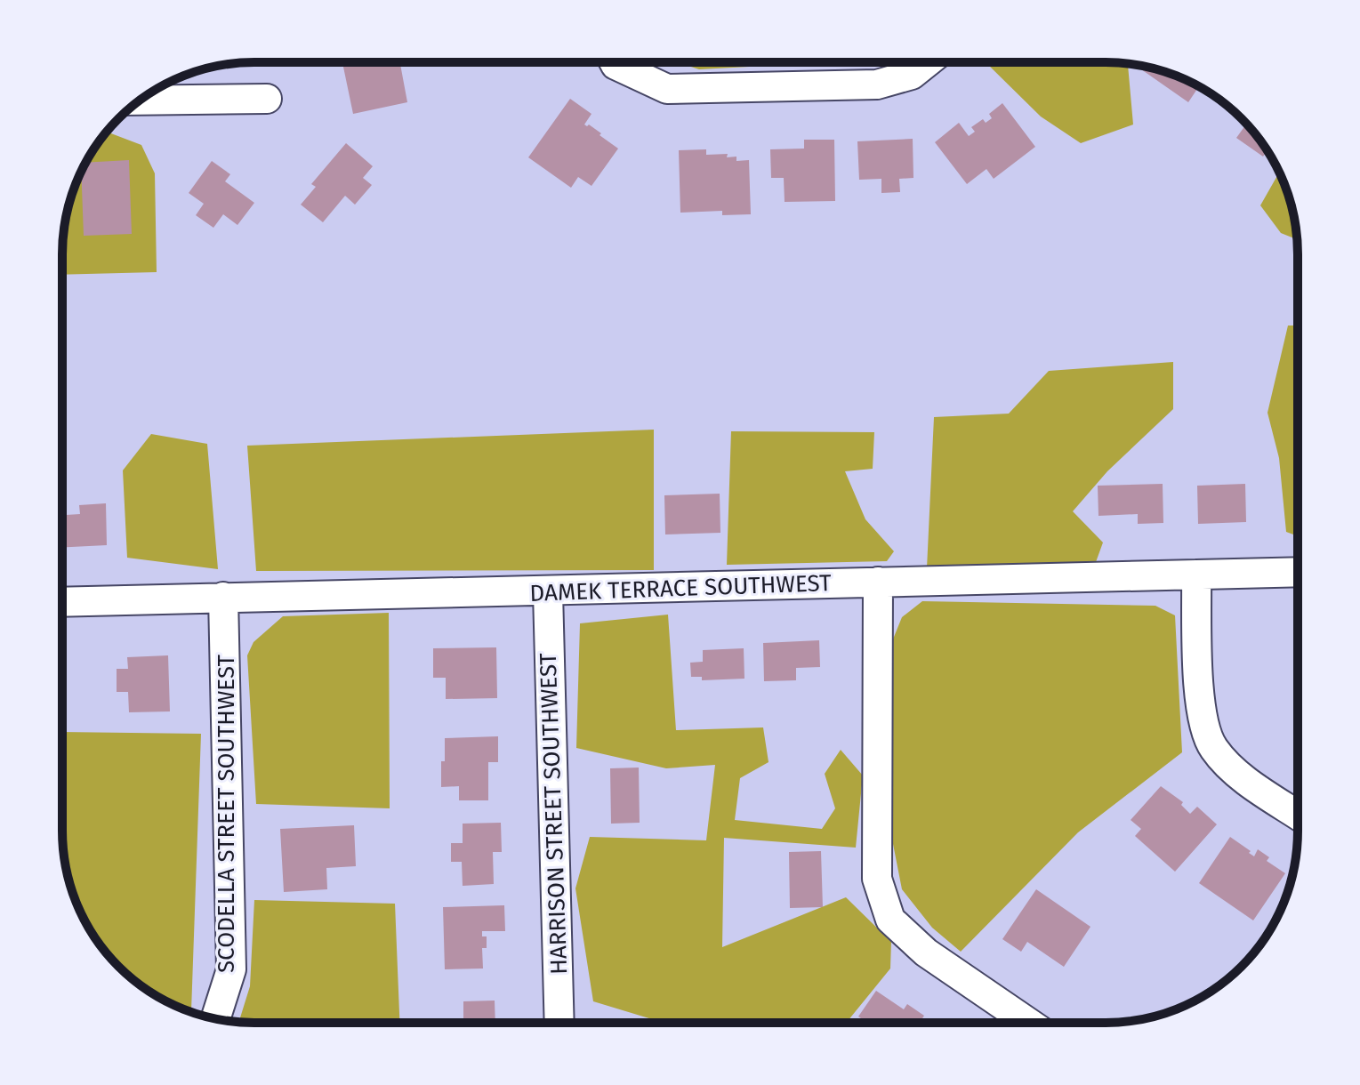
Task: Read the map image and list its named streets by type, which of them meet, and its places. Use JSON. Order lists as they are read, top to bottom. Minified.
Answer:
{"streets":{"street":["DAMEK TERRACE SOUTHWEST","SCODELLA STREET SOUTHWEST","HARRISON STREET SOUTHWEST"]},"crossings":[["DAMEK TERRACE SOUTHWEST","SCODELLA STREET SOUTHWEST"],["DAMEK TERRACE SOUTHWEST","HARRISON STREET SOUTHWEST"]]}
